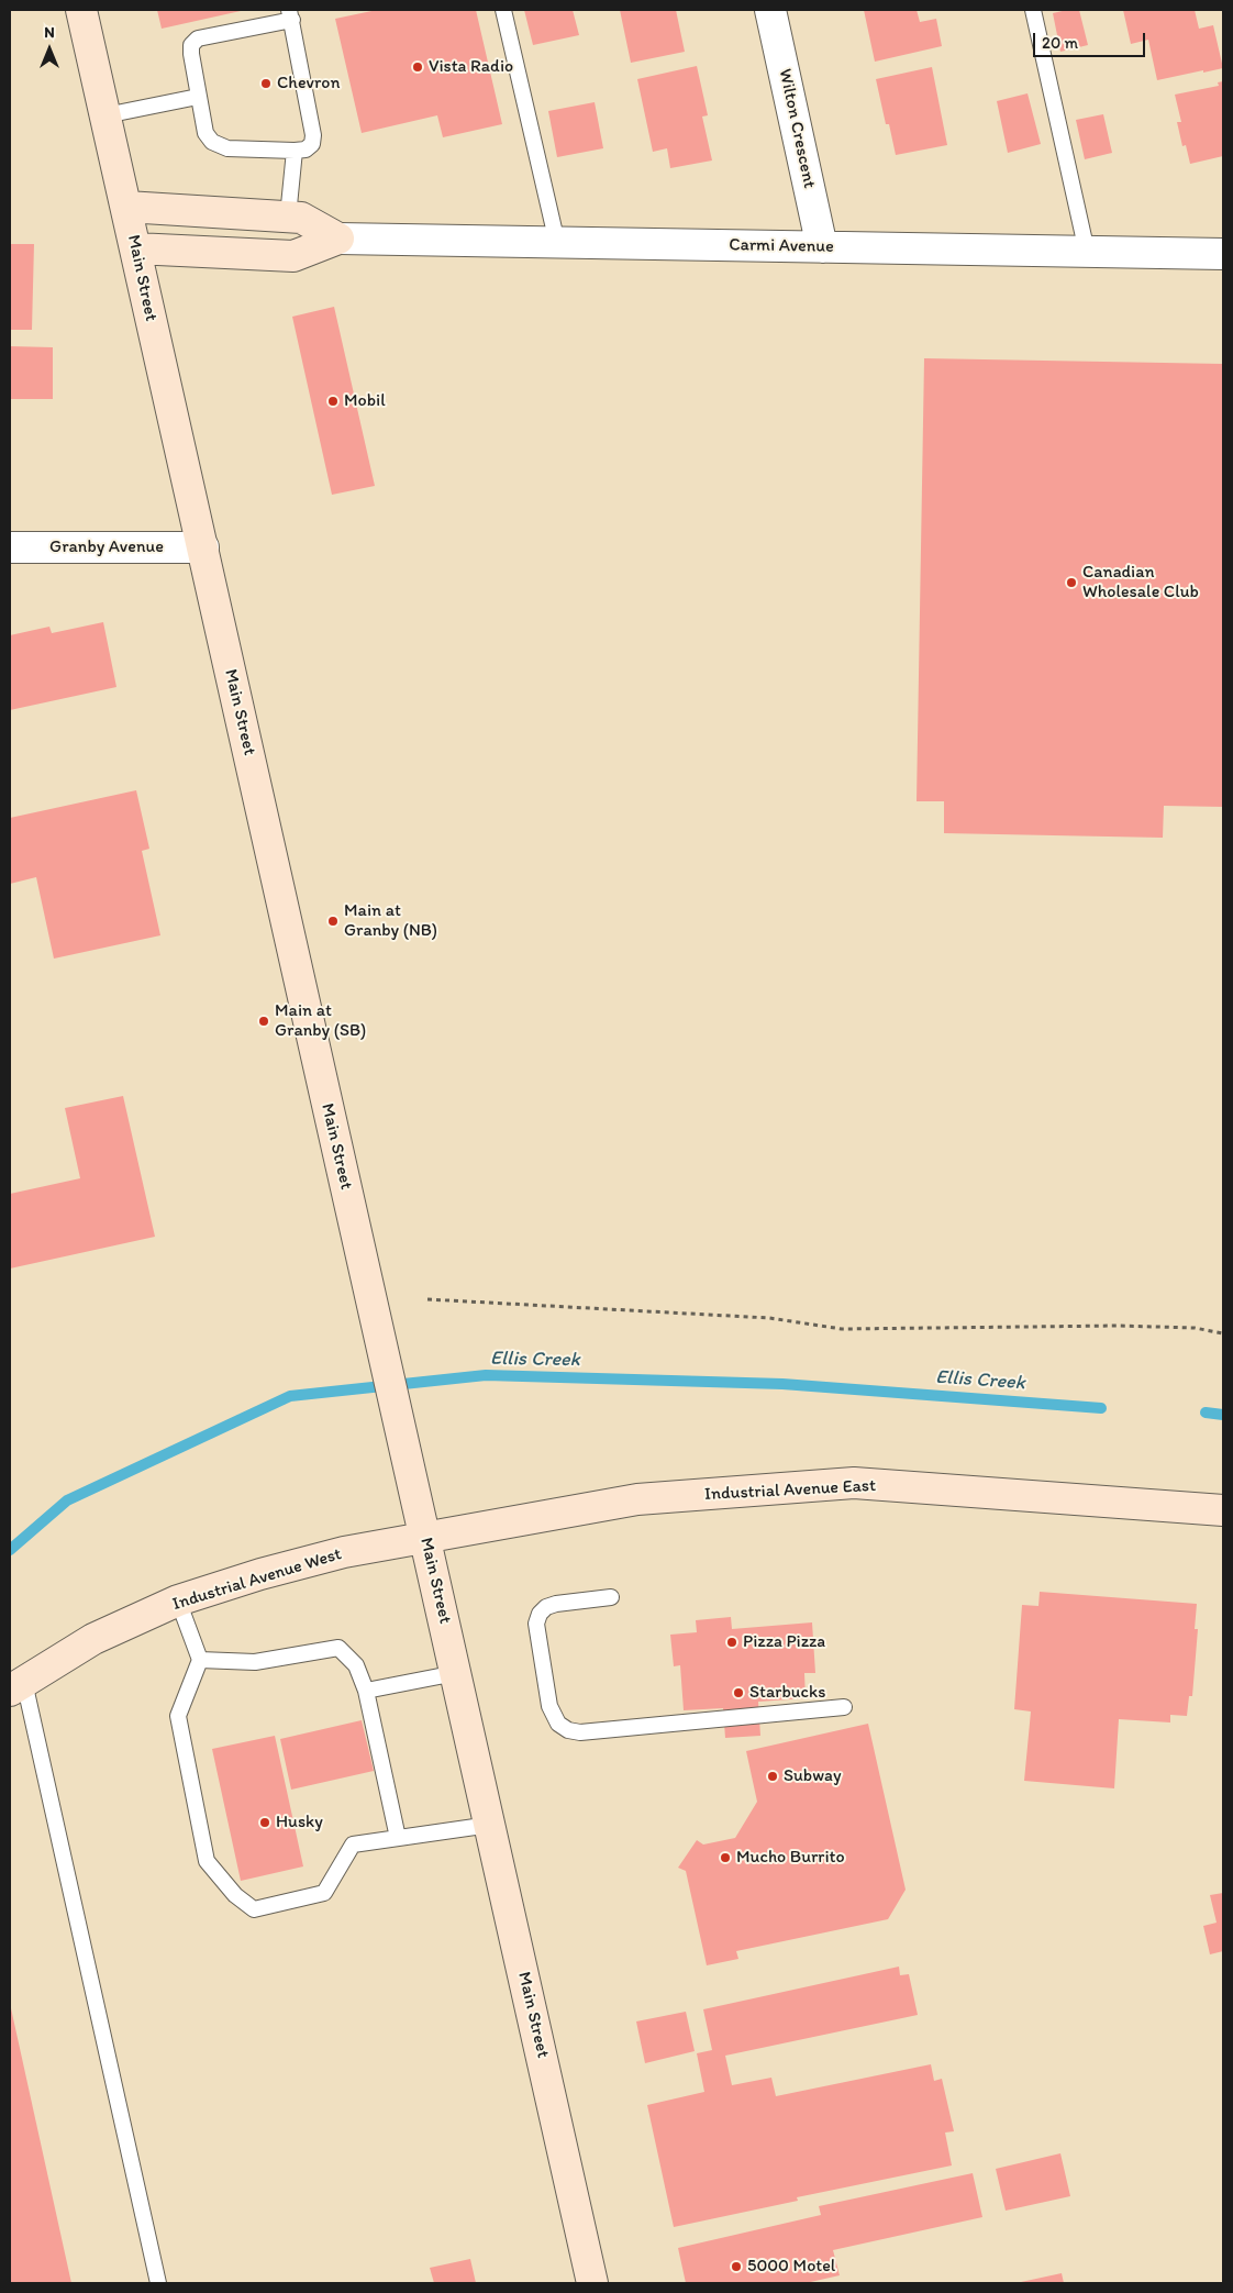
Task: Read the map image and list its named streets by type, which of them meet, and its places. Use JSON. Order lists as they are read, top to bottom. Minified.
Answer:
{"streets":{"main road":["Main Street","Industrial Avenue East","Industrial Avenue West"],"street":["Wilton Crescent","Carmi Avenue","Granby Avenue"]},"crossings":[["Wilton Crescent","Carmi Avenue"],["Main Street","Granby Avenue"],["Main Street","Industrial Avenue East"],["Main Street","Industrial Avenue West"],["Industrial Avenue East","Industrial Avenue West"]],"water":["Ellis Creek"],"places":["Vista Radio","Chevron","Mobil","Canadian Wholesale Club","Main at Granby (NB)","Main at Granby (SB)","Pizza Pizza","Starbucks","Subway","Husky","Mucho Burrito","5000 Motel"],"scale_bar":"20 m","north":"top"}
